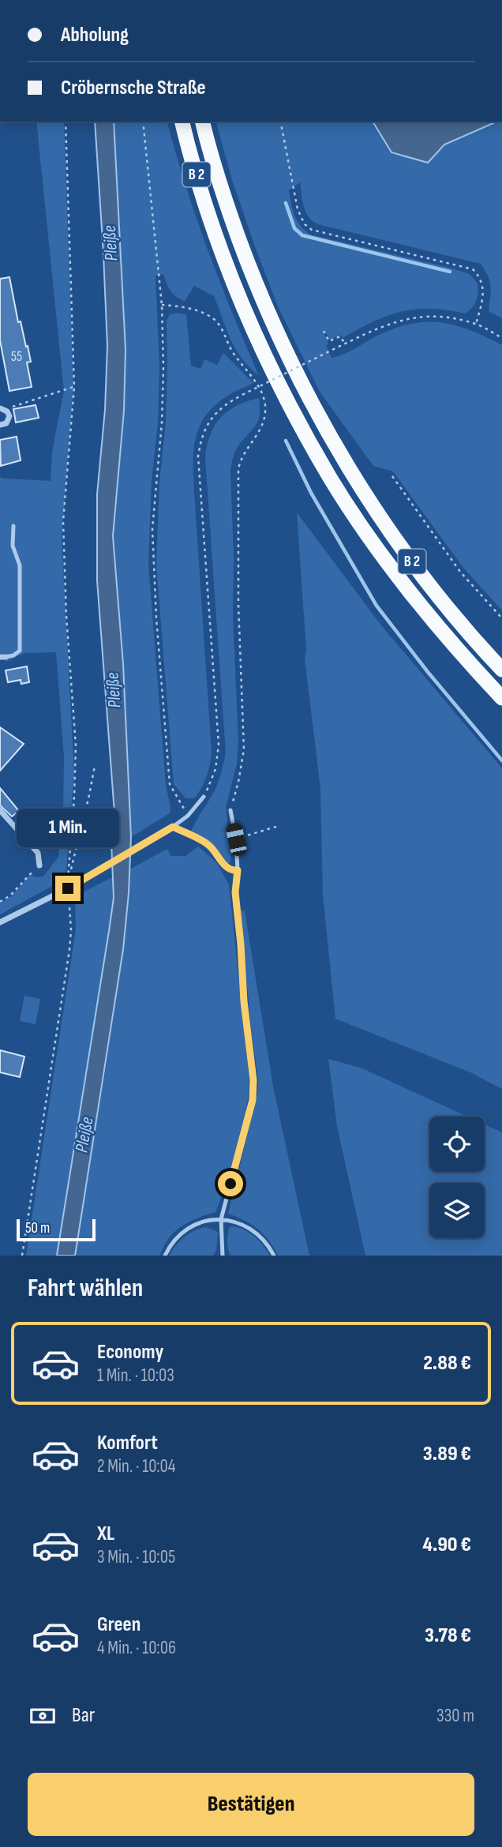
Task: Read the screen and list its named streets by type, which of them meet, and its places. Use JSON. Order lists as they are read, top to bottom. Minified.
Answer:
{"streets":{"highway":["B 2"]},"water":["Pleiße"],"house_numbers":["55"],"scale_bar":"50 m","page":{"banner":["Abholung","Cröbernsche Straße"],"bubble":"1 Min.","scale":"50 m","heading":"Fahrt wählen","list":[{"name":"Economy","note":"1 Min. · 10:03","value":"2.88 €"},{"name":"Komfort","note":"2 Min. · 10:04","value":"3.89 €"},{"name":"XL","note":"3 Min. · 10:05","value":"4.90 €"},{"name":"Green","note":"4 Min. · 10:06","value":"3.78 €"}],"pay":["Bar","330 m"],"buttons":"Bestätigen"}}
